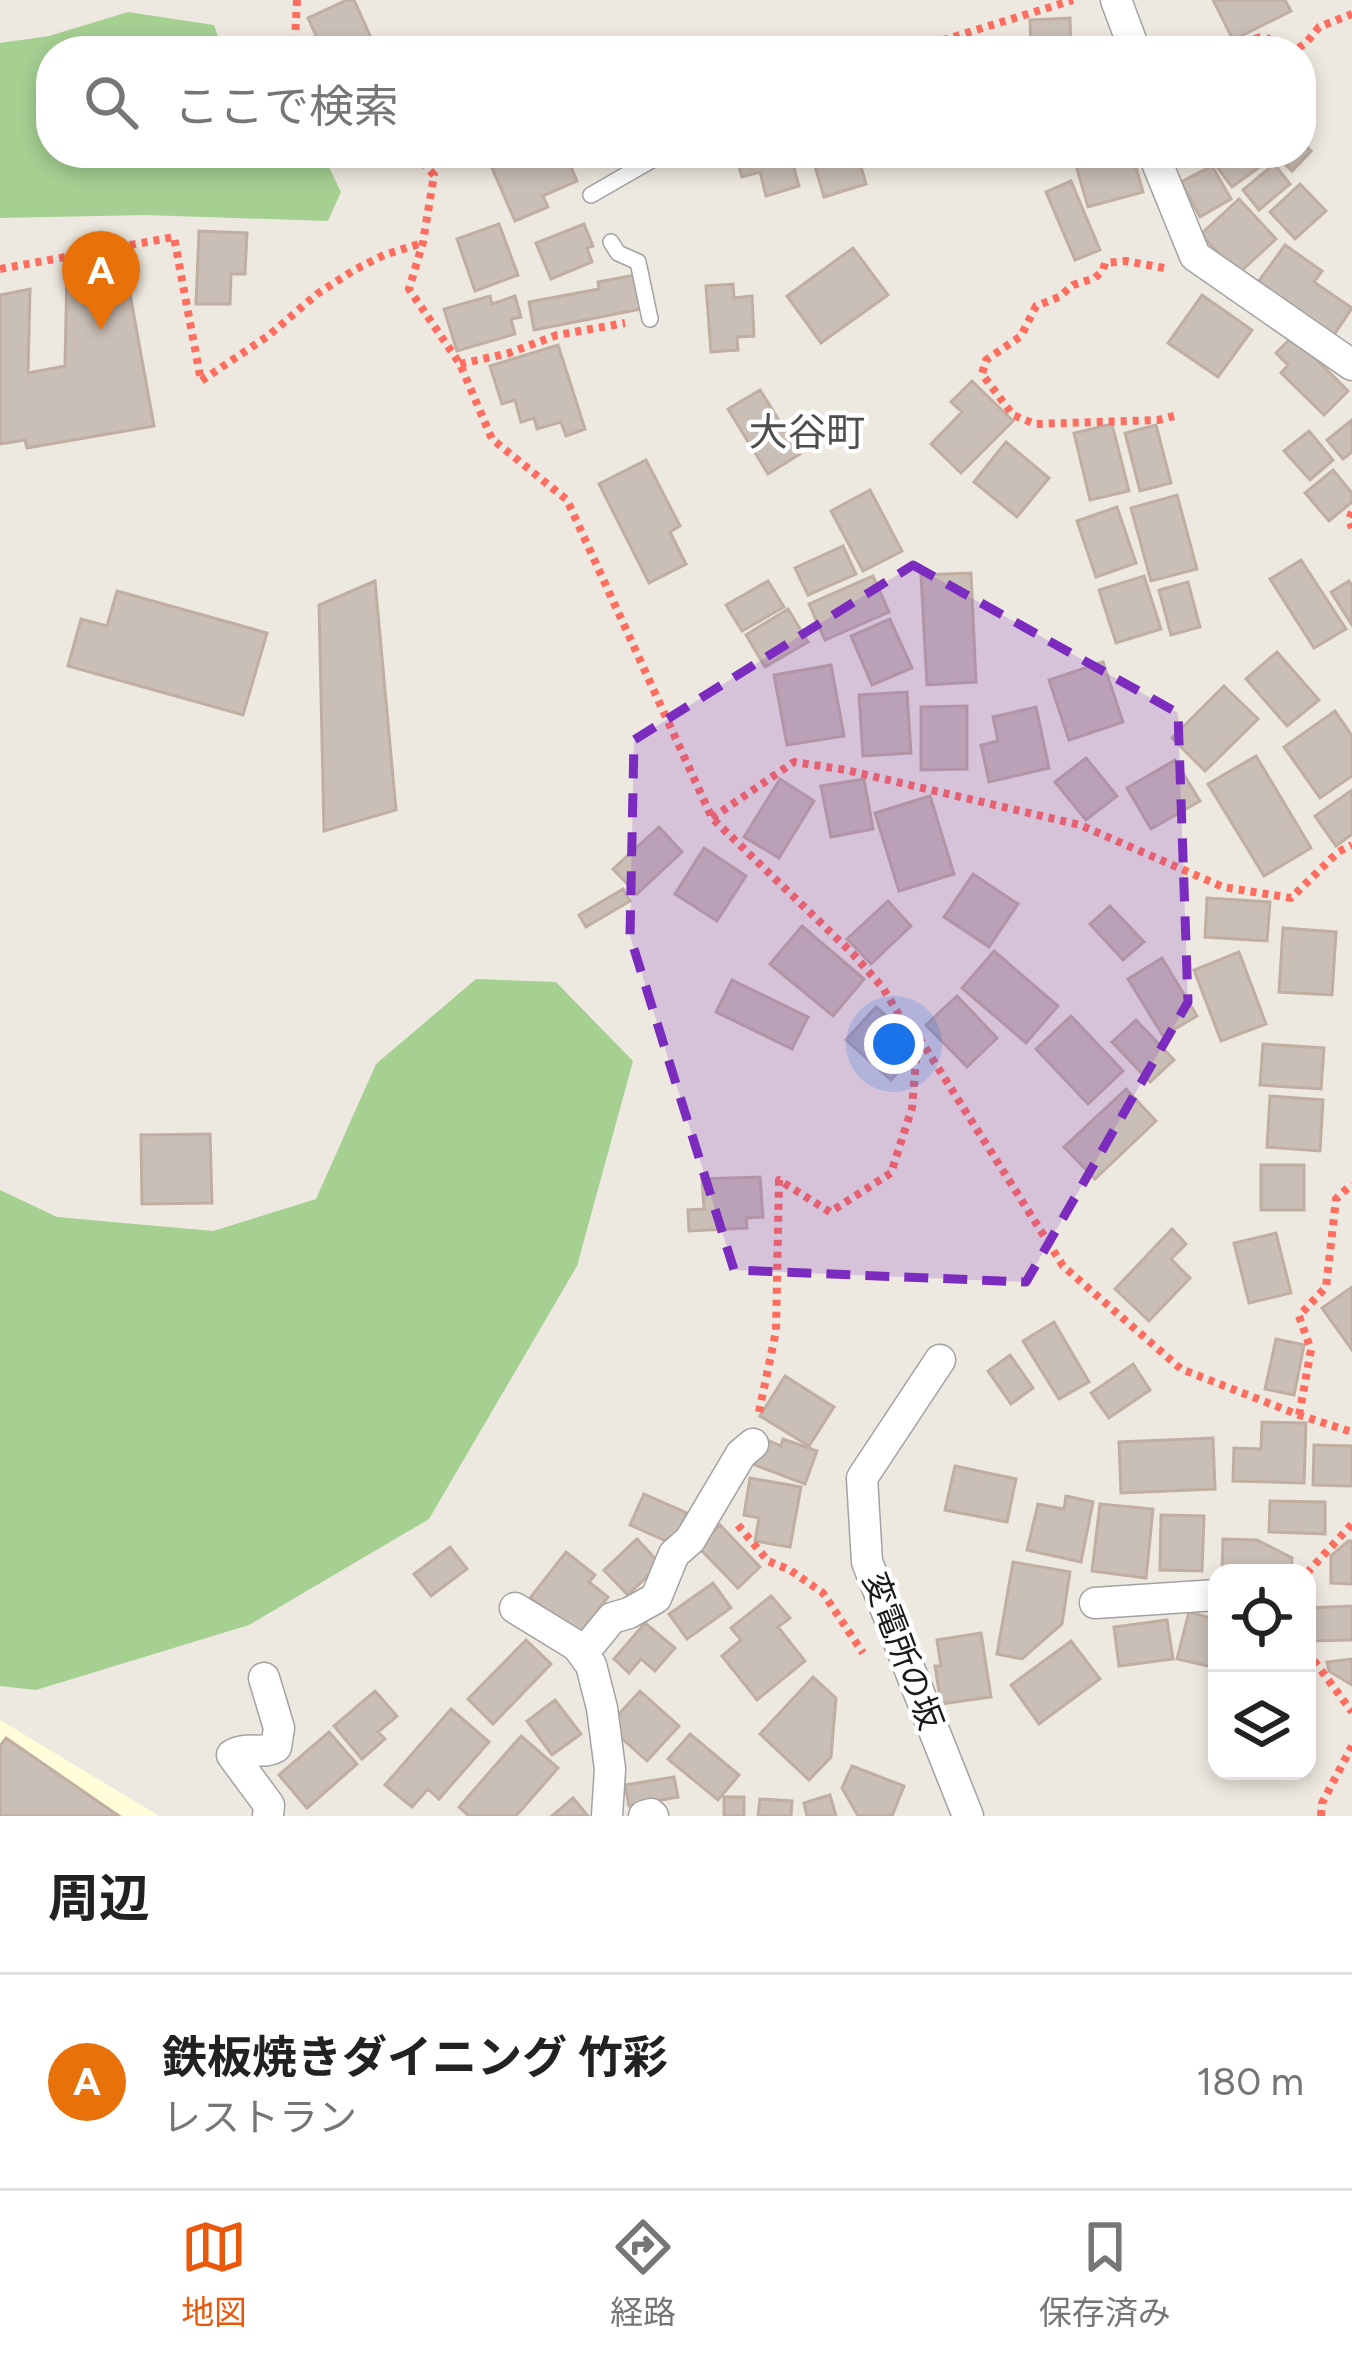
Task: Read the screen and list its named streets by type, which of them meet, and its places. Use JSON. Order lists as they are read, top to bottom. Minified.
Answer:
{"streets":{"street":["変電所の坂"]},"districts":["大谷町"],"page":{"search":"ここで検索","pins":"A","heading":"周辺","list":[{"mark":"A","name":"鉄板焼きダイニング 竹彩","note":"レストラン","value":"180 m"}],"nav":["地図","経路","保存済み"]}}
